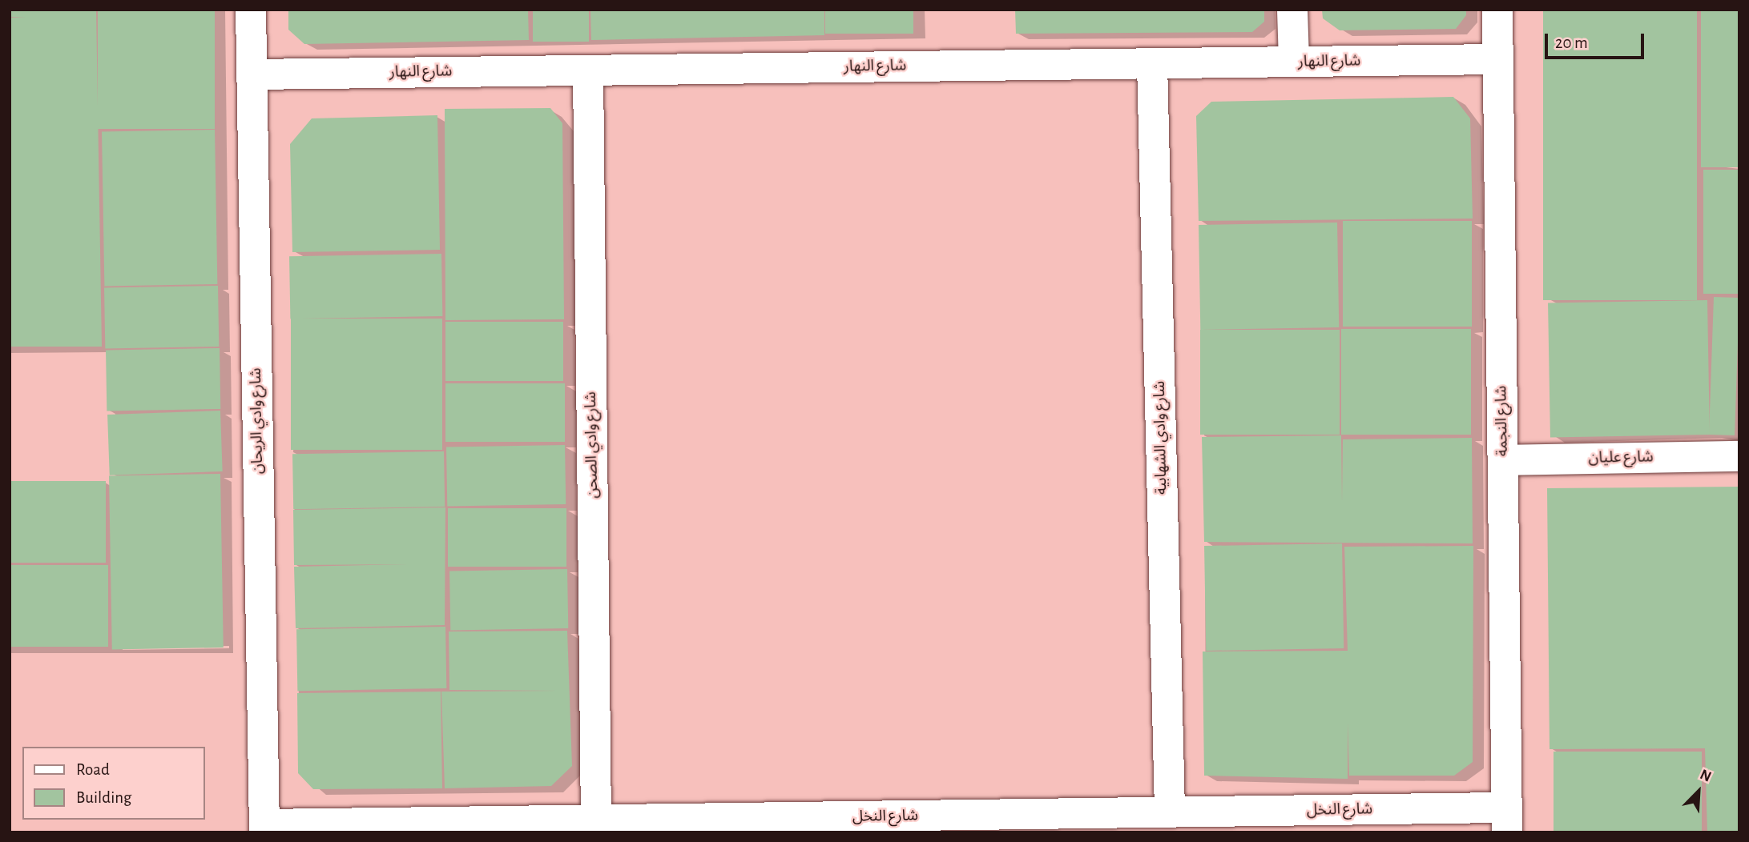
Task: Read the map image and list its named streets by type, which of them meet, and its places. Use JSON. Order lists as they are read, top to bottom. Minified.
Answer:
{"streets":{"street":["شارع النهار","شارع وادي الريحان","شارع النجمة","شارع وادي الشهابية","شارع وادي الصحن","شارع عليان","شارع النخل"]},"crossings":[["شارع النهار","شارع وادي الريحان"],["شارع النهار","شارع النجمة"],["شارع النهار","شارع وادي الشهابية"],["شارع النهار","شارع وادي الصحن"],["شارع وادي الريحان","شارع النخل"],["شارع النجمة","شارع عليان"],["شارع النجمة","شارع النخل"],["شارع وادي الشهابية","شارع النخل"],["شارع وادي الصحن","شارع النخل"]],"legend":["Road","Building"],"scale_bar":"20 m","north":"top right"}
